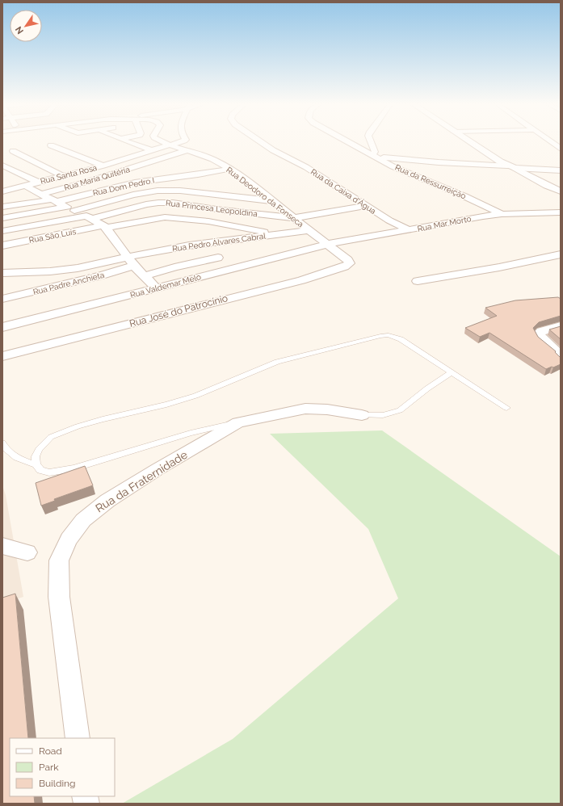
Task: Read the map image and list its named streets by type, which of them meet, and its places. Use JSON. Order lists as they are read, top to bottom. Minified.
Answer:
{"streets":{"street":["Rua Santa Rosa","Rua Maria Quitéria","Rua da Ressurreição","Rua Dom Pedro I","Rua da Caixa d'Água","Rua Deodoro da Fonseca","Rua Princesa Leopoldina","Rua Mar Morto","Rua São Luís","Rua Pedro Álvares Cabral","Rua Padre Anchieta","Rua Valdemar Melo","Rua José do Patrocínio","Rua da Fraternidade"]},"crossings":[["Rua Santa Rosa","Rua Deodoro da Fonseca"],["Rua Maria Quitéria","Rua Deodoro da Fonseca"],["Rua da Ressurreição","Rua Mar Morto"],["Rua Dom Pedro I","Rua Deodoro da Fonseca"],["Rua da Caixa d'Água","Rua Princesa Leopoldina"],["Rua da Caixa d'Água","Rua Mar Morto"],["Rua Deodoro da Fonseca","Rua Princesa Leopoldina"],["Rua Deodoro da Fonseca","Rua Mar Morto"],["Rua Deodoro da Fonseca","Rua Pedro Álvares Cabral"],["Rua Deodoro da Fonseca","Rua Valdemar Melo"],["Rua Deodoro da Fonseca","Rua José do Patrocínio"],["Rua Mar Morto","Rua Valdemar Melo"],["Rua São Luís","Rua Pedro Álvares Cabral"],["Rua Pedro Álvares Cabral","Rua Padre Anchieta"]],"legend":["Road","Park","Building"],"north":"bottom left"}
